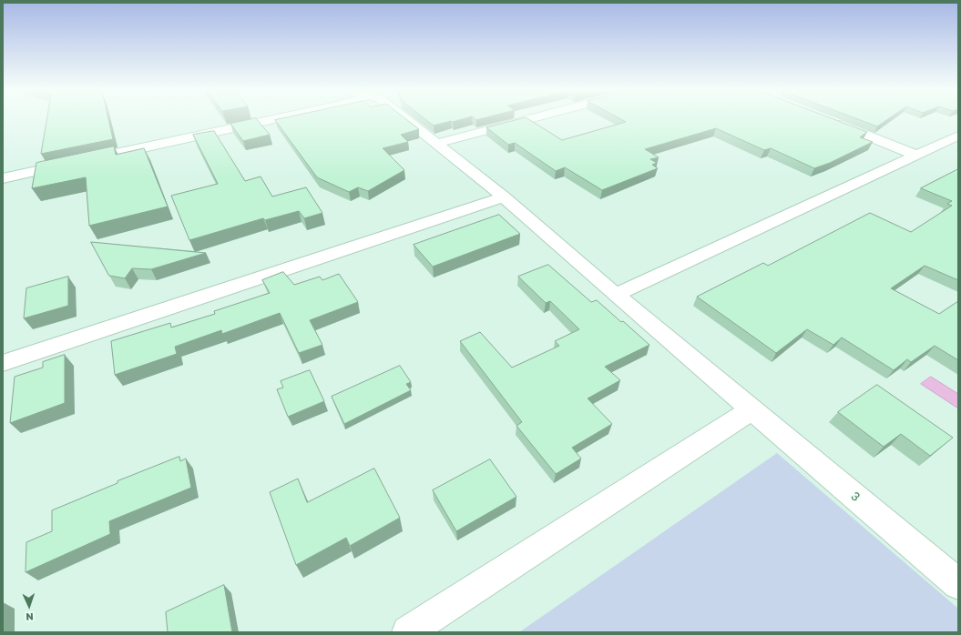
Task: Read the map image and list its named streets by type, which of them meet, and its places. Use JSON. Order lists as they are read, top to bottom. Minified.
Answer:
{"streets":{"street":["3"]},"north":"bottom"}
